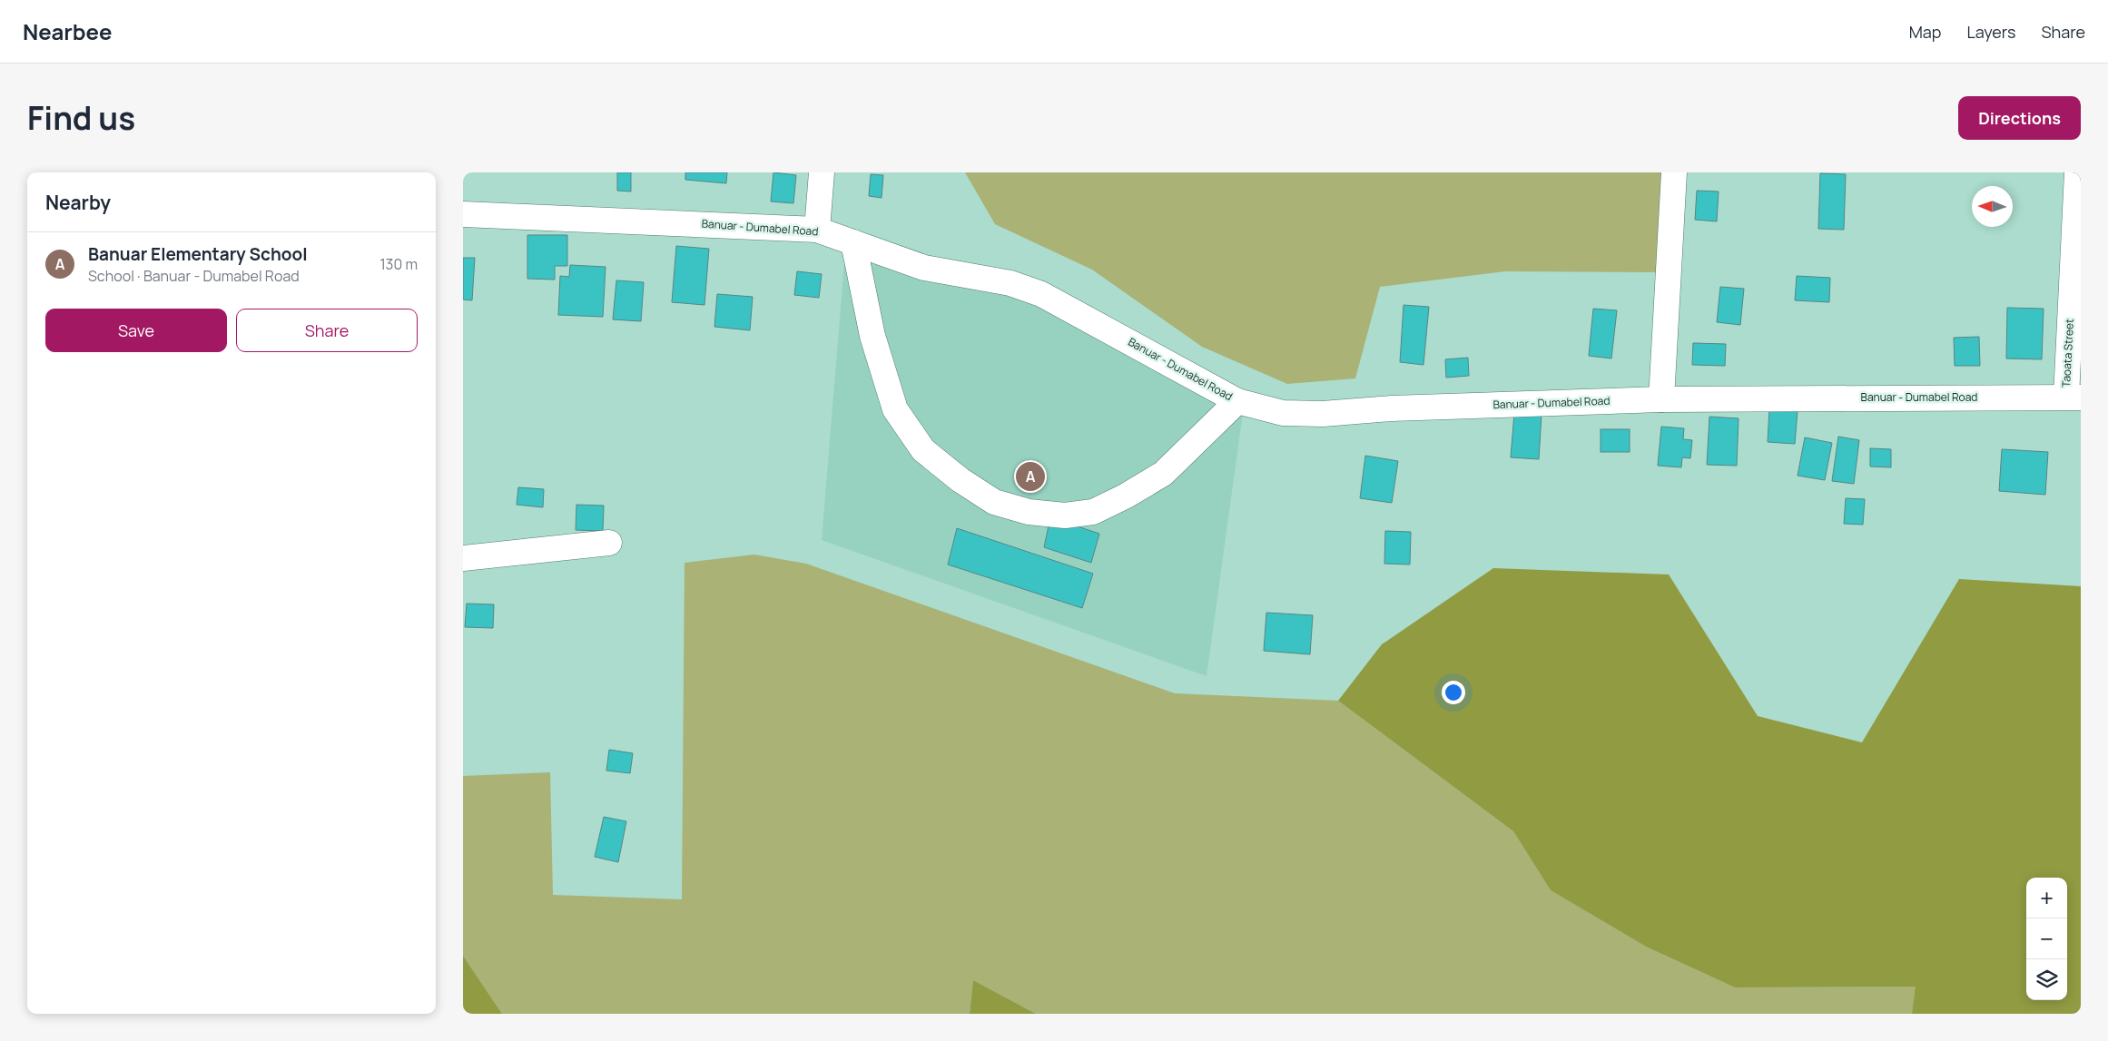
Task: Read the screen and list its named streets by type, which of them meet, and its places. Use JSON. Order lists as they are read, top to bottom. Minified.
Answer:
{"streets":{"street":["Banuar - Dumabel Road","Taoata Street"]},"crossings":[["Banuar - Dumabel Road","Taoata Street"]],"north":"left","page":{"header":"Nearbee","nav":["Map","Layers","Share"],"title":"Find us","buttons":["Directions",["Save","Share"]],"heading":"Nearby","list":[{"mark":"A","name":"Banuar Elementary School","note":"School · Banuar - Dumabel Road","value":"130 m"}],"pins":"A","map_buttons":["+","−"]}}
